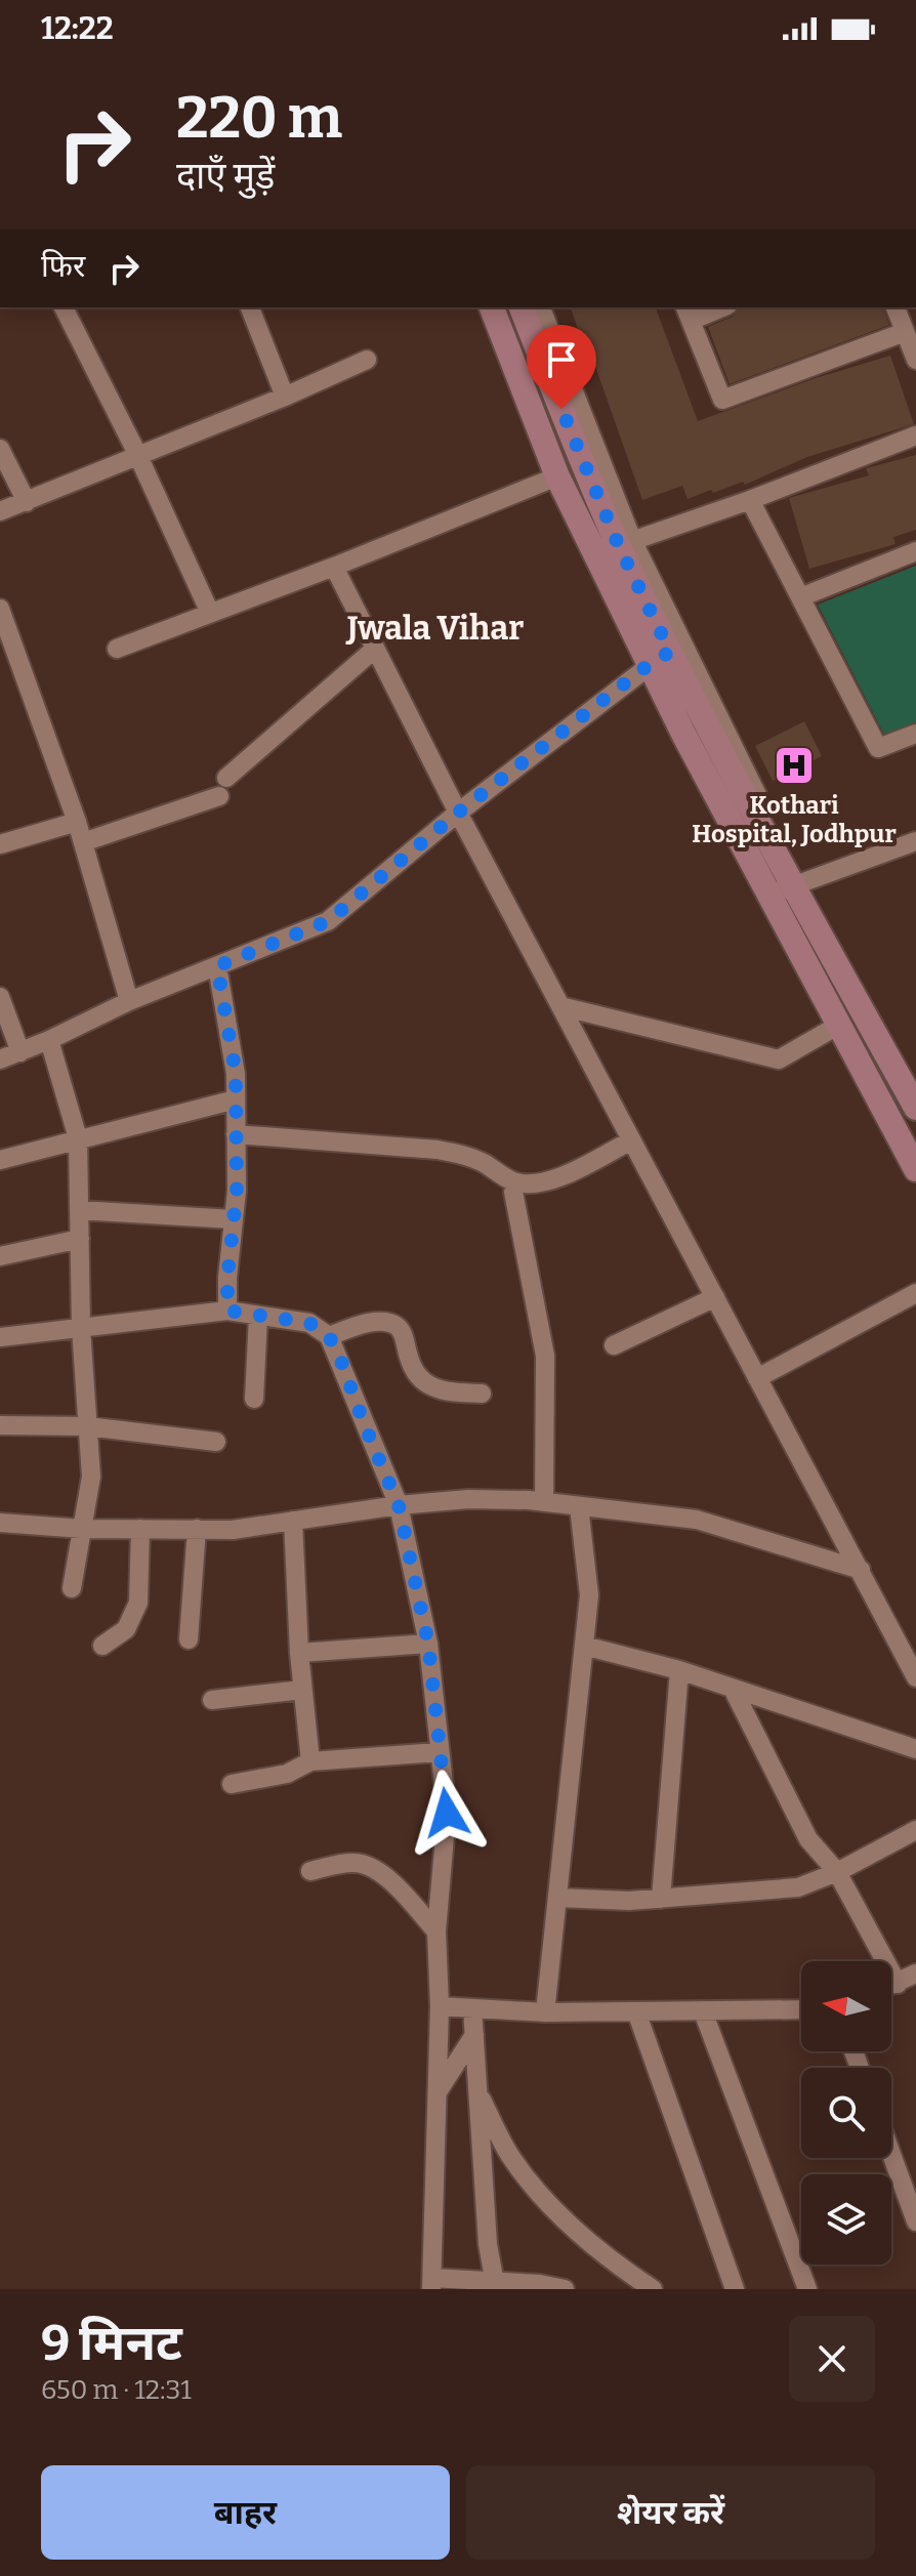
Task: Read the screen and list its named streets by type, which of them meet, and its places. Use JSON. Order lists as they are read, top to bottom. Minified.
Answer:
{"districts":["Jwala Vihar"],"places":{"hospital":["Kothari Hospital, Jodhpur"]},"north":"left","page":{"status":"12:22","turn":["220 m","दाएँ मुड़ें"],"then":"फिर","heading":["9 मिनट","650 m · 12:31"],"buttons":["बाहर","शेयर करें"]}}
